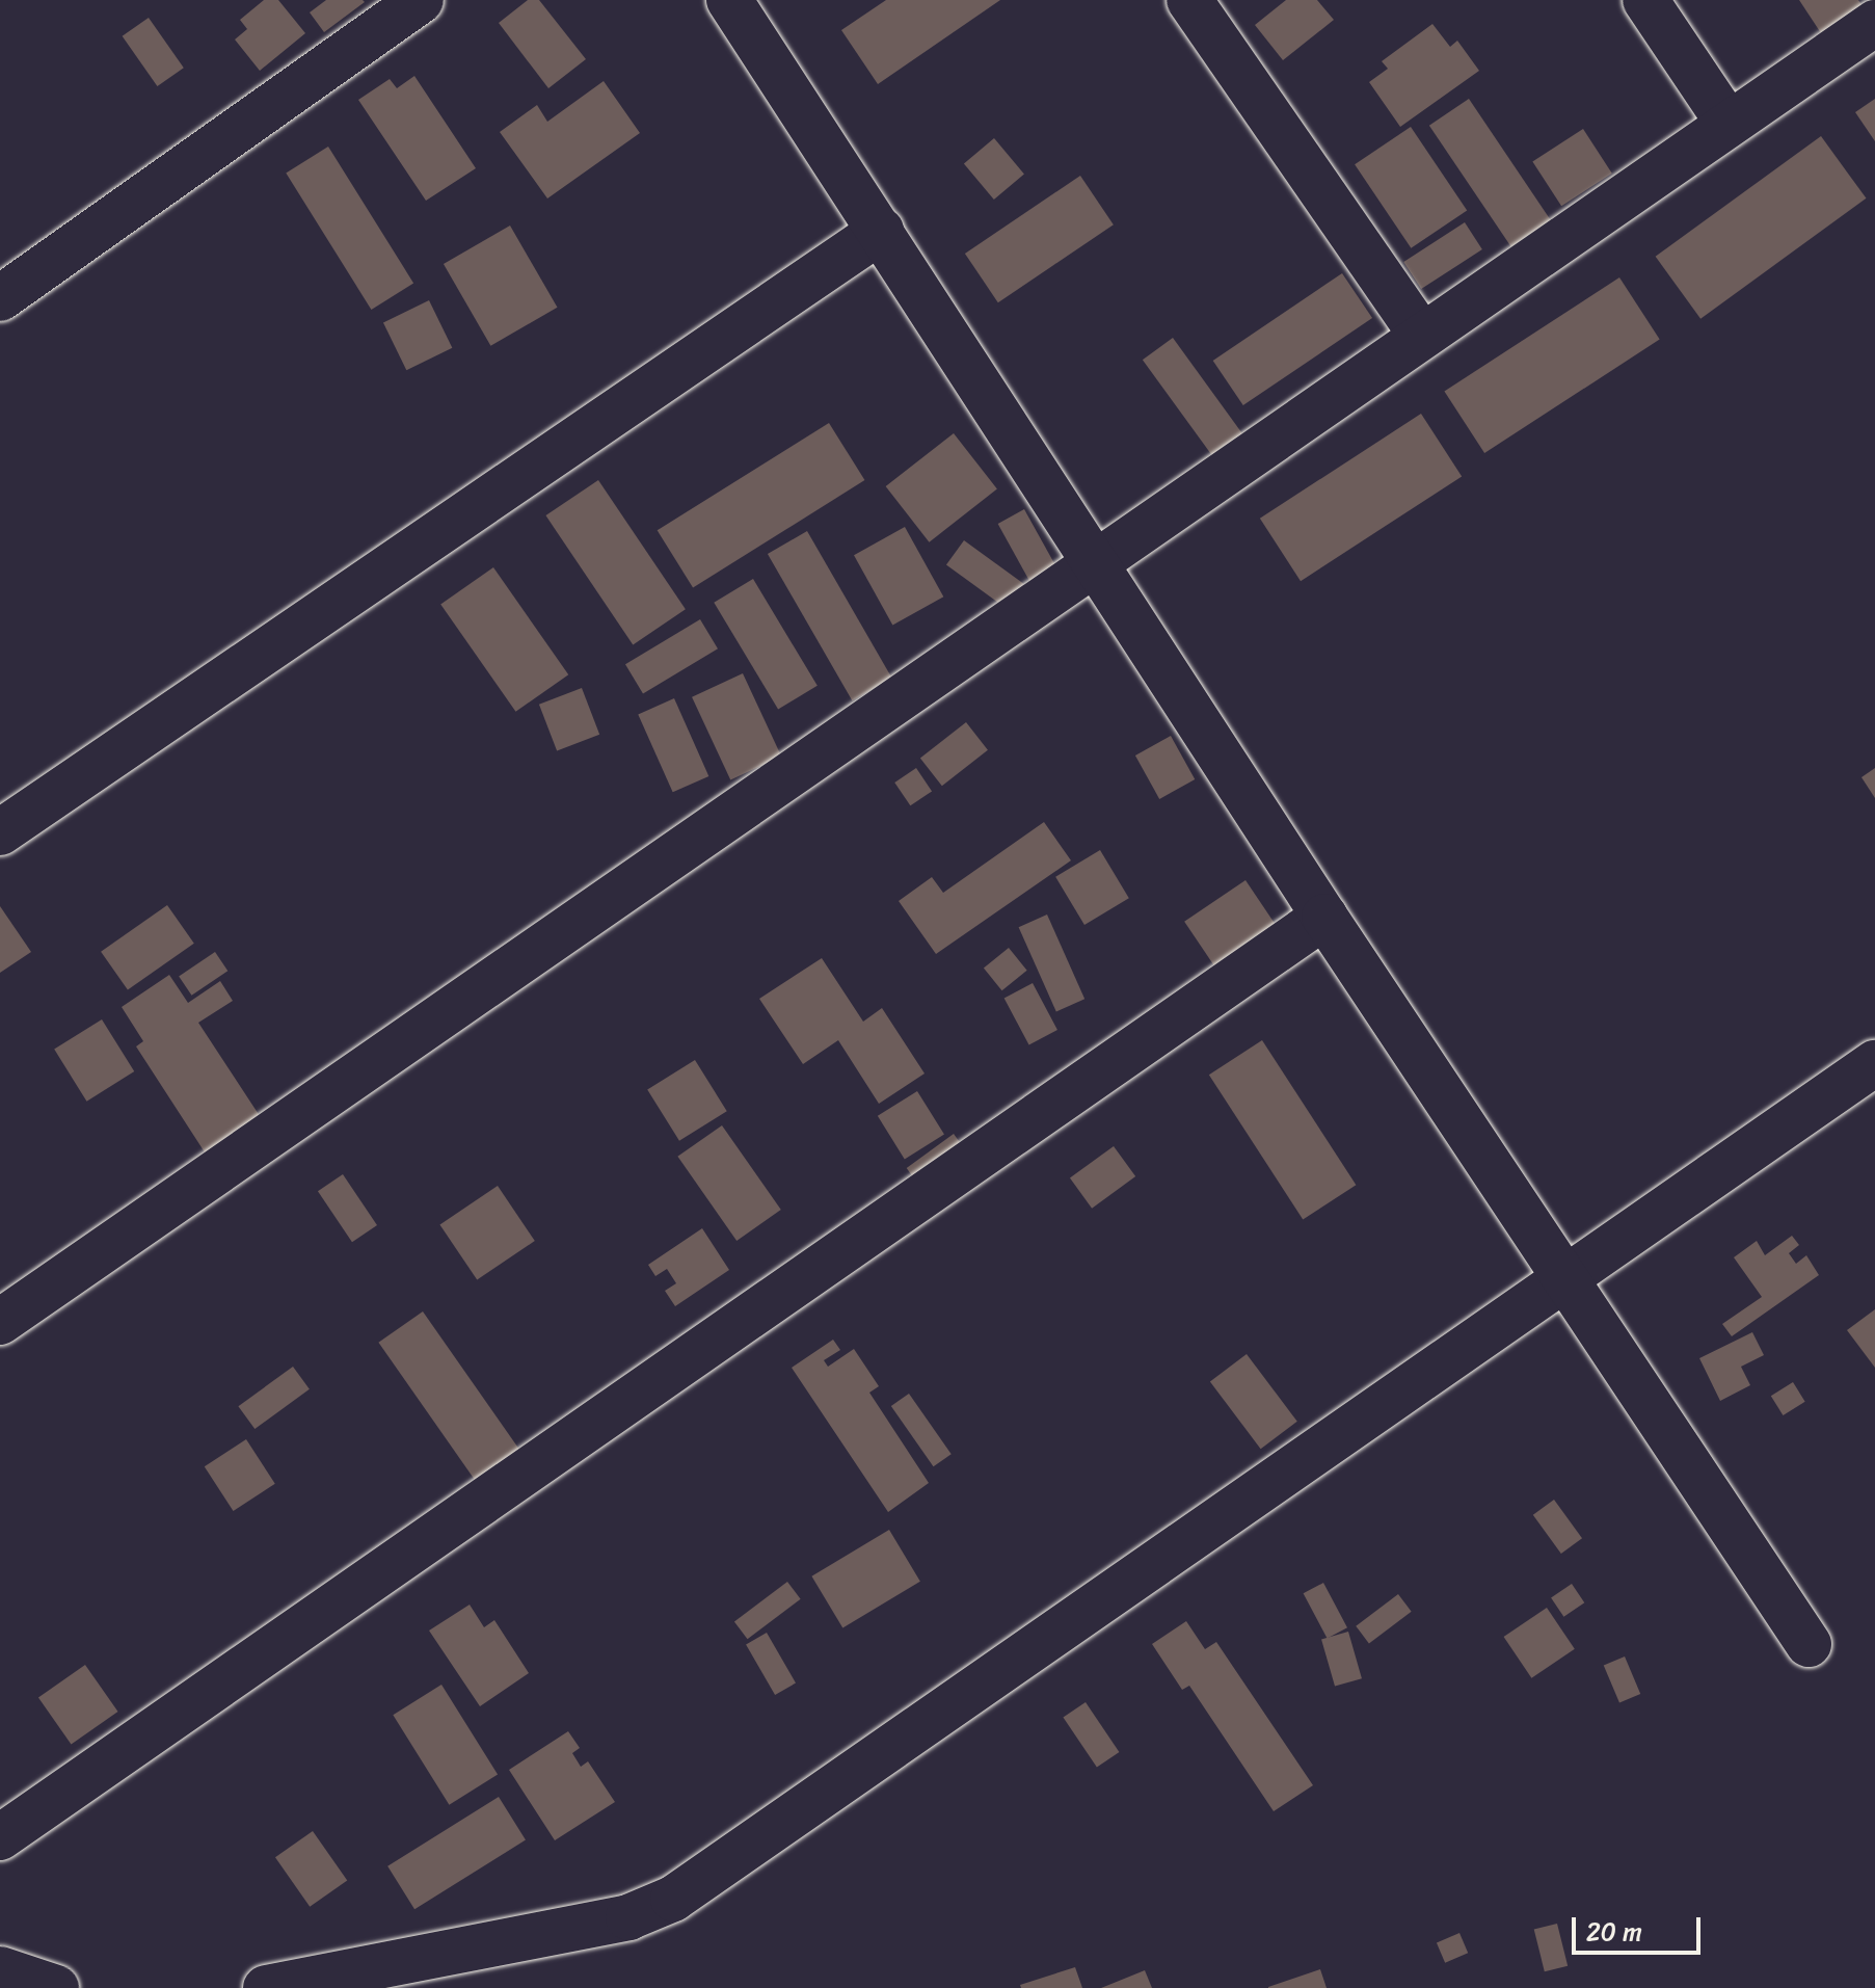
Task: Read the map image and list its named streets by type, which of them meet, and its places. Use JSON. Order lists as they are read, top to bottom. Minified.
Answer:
{"scale_bar":"20 m"}
